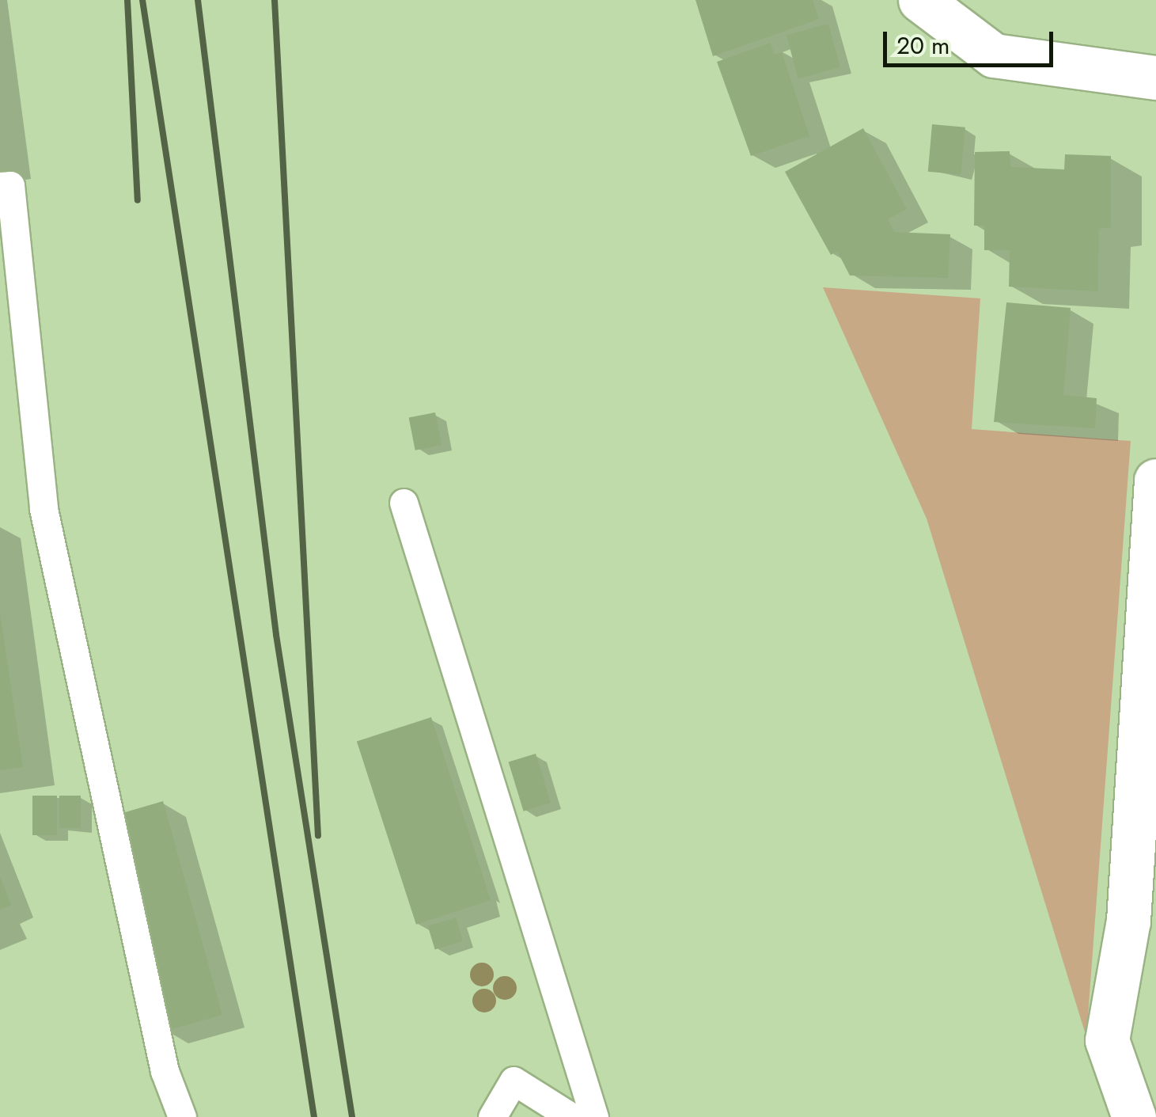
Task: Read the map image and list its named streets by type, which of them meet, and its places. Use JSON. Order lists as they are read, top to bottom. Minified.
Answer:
{"scale_bar":"20 m"}
